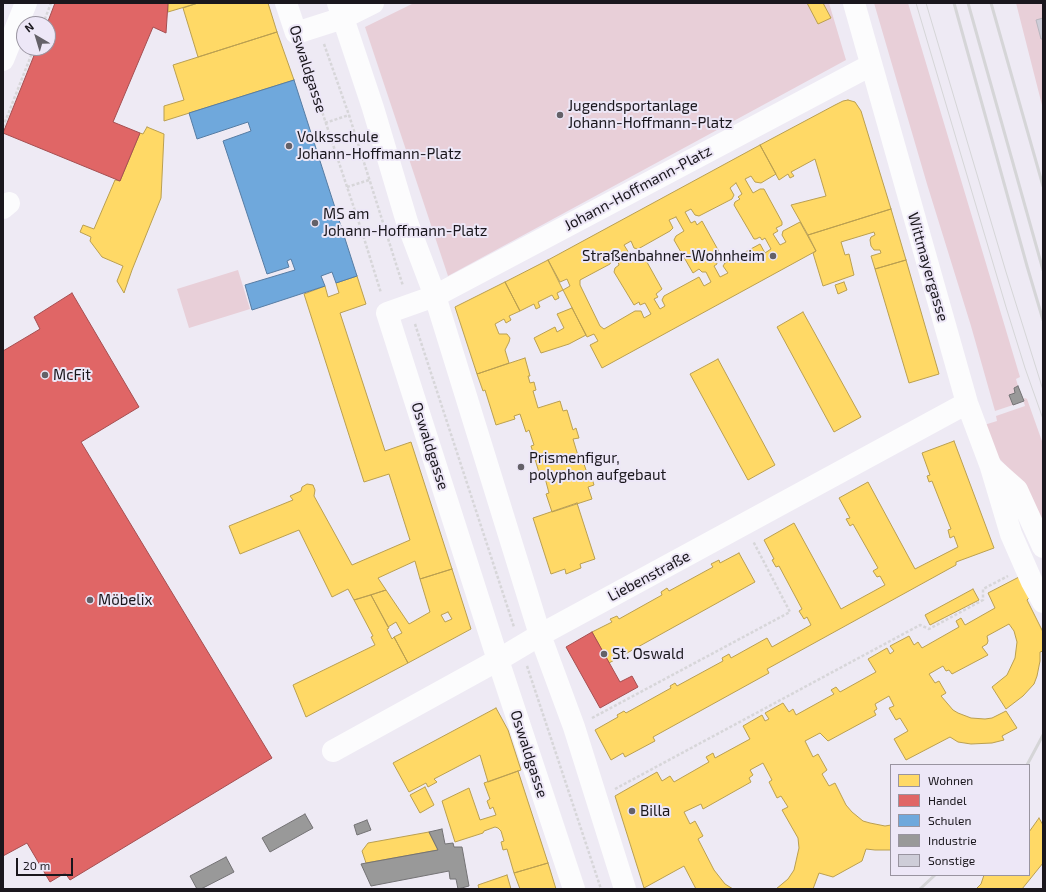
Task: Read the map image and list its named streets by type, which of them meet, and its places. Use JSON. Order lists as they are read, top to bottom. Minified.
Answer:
{"streets":{"street":["Oswaldgasse","Johann-Hoffmann-Platz","Wittmayergasse","Liebenstraße"]},"crossings":[["Oswaldgasse","Johann-Hoffmann-Platz"],["Oswaldgasse","Liebenstraße"],["Johann-Hoffmann-Platz","Wittmayergasse"],["Wittmayergasse","Liebenstraße"]],"places":["Jugendsportanlage Johann-Hoffmann-Platz","Volksschule Johann-Hoffmann-Platz","MS am Johann-Hoffmann-Platz","Straßenbahner-Wohnheim","McFit","Prismenfigur, polyphon aufgebaut","Möbelix","St. Oswald","Billa"],"legend":["Wohnen","Handel","Schulen","Industrie","Sonstige"],"scale_bar":"20 m","north":"top left"}
